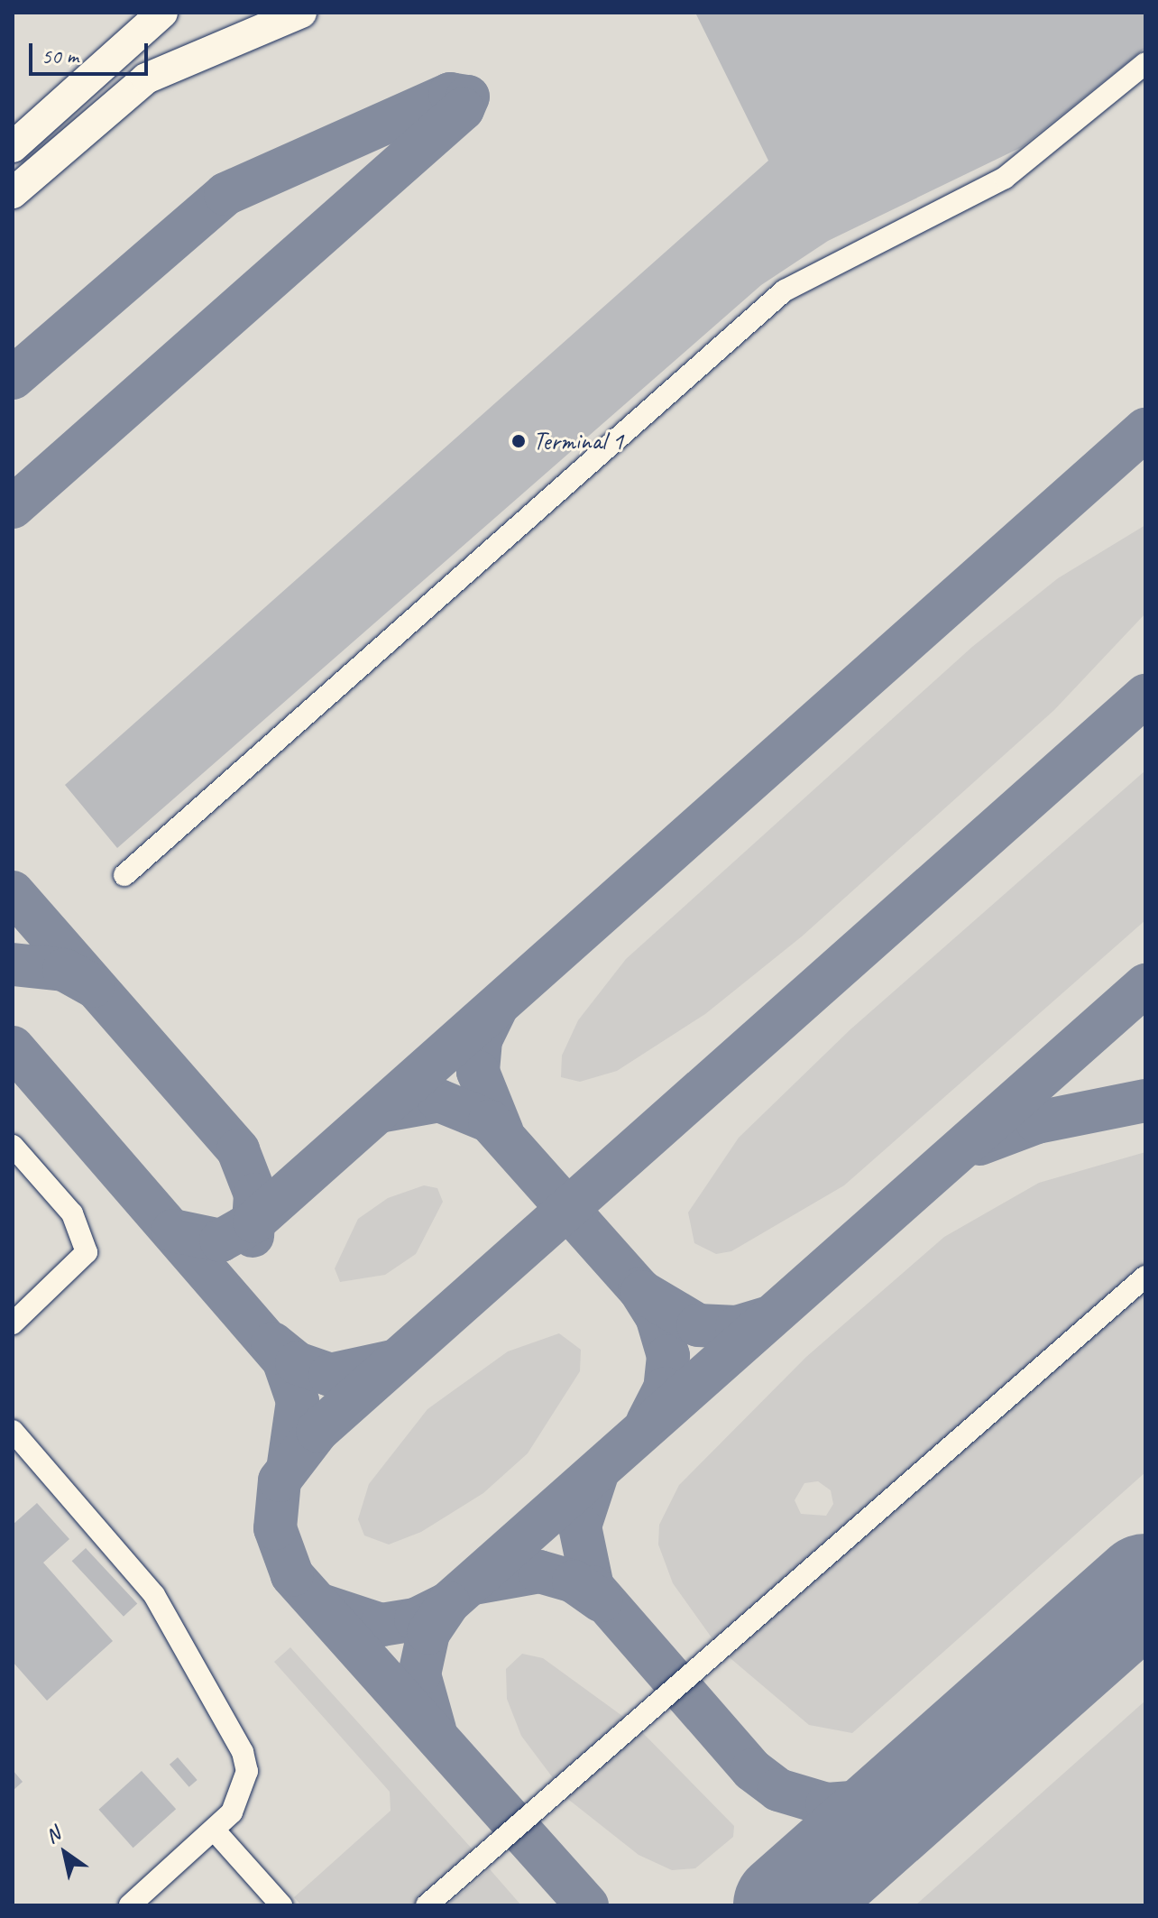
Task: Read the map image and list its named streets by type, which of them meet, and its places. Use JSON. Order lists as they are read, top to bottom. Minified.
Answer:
{"places":["Terminal 1"],"scale_bar":"50 m","north":"top left"}
